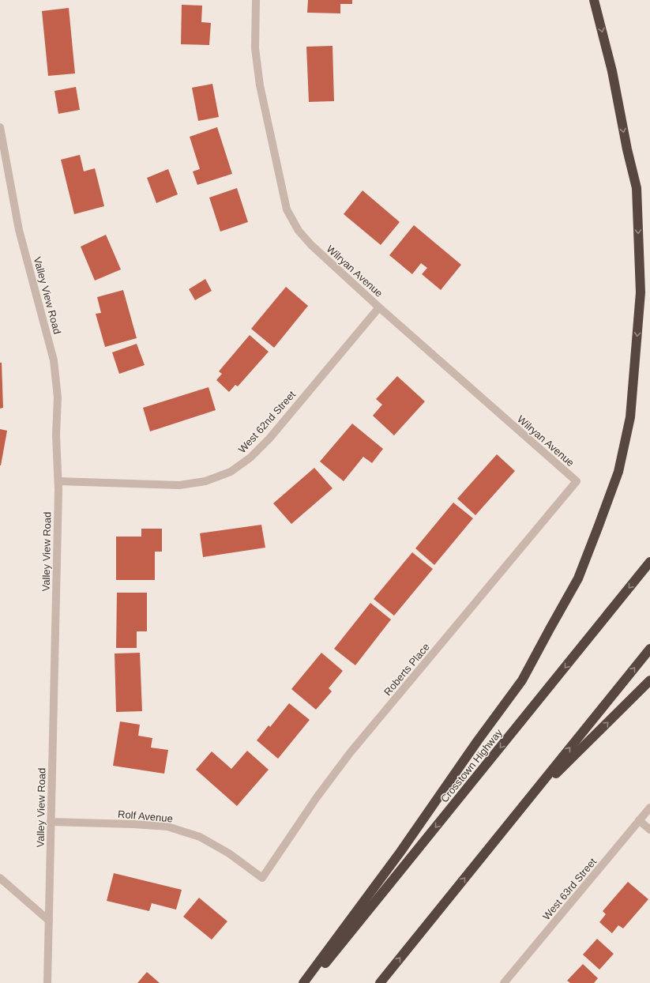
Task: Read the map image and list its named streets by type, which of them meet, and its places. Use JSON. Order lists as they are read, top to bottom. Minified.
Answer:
{"streets":{"highway":["Crosstown Highway"],"street":["Wilryan Avenue","Valley View Road","West 62nd Street","Roberts Place","Rolf Avenue","West 63rd Street"]},"crossings":[["Wilryan Avenue","West 62nd Street"],["Wilryan Avenue","Roberts Place"],["Valley View Road","West 62nd Street"],["Valley View Road","Rolf Avenue"],["Roberts Place","Rolf Avenue"]]}
